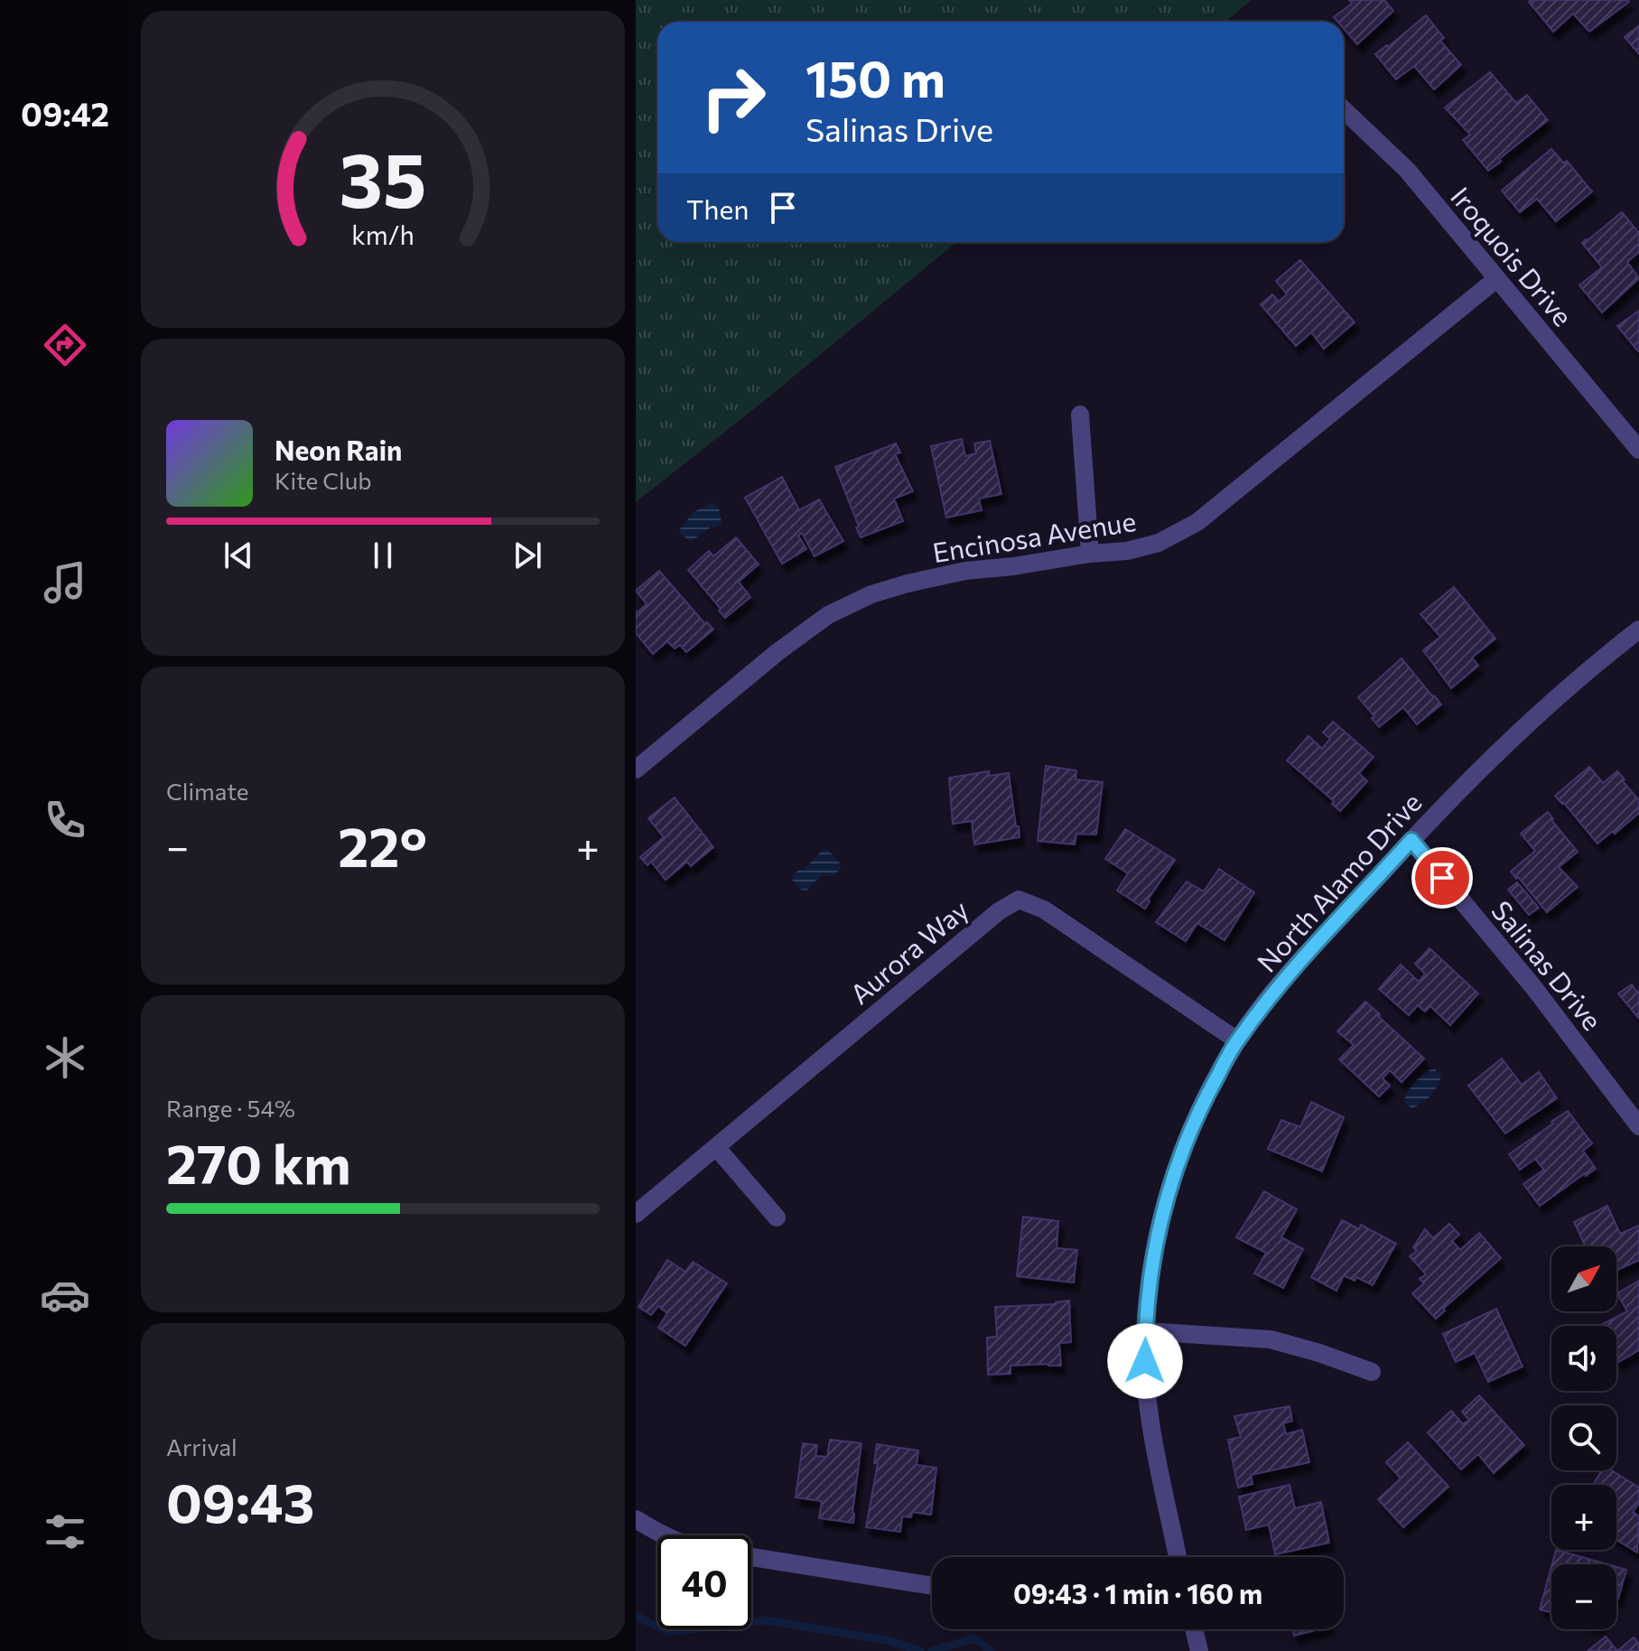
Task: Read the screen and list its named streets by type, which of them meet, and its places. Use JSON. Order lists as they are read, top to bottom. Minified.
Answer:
{"streets":{"street":["Iroquois Drive","Encinosa Avenue","North Alamo Drive","Aurora Way","Salinas Drive"]},"crossings":[["Iroquois Drive","Encinosa Avenue"],["North Alamo Drive","Aurora Way"],["North Alamo Drive","Salinas Drive"]],"north":"top right","page":{"tabs":"09:42","turn":["150 m","Salinas Drive"],"then":"Then","song":["Neon Rain","Kite Club"],"tile":["Climate",["Range · 54%","270 km"],["Arrival","09:43"]],"heat":["−","22°","+"],"map_buttons":["+","−"],"limit":"40","trip":"09:43 · 1 min · 160 m","gauge":["35","km/h"]}}
